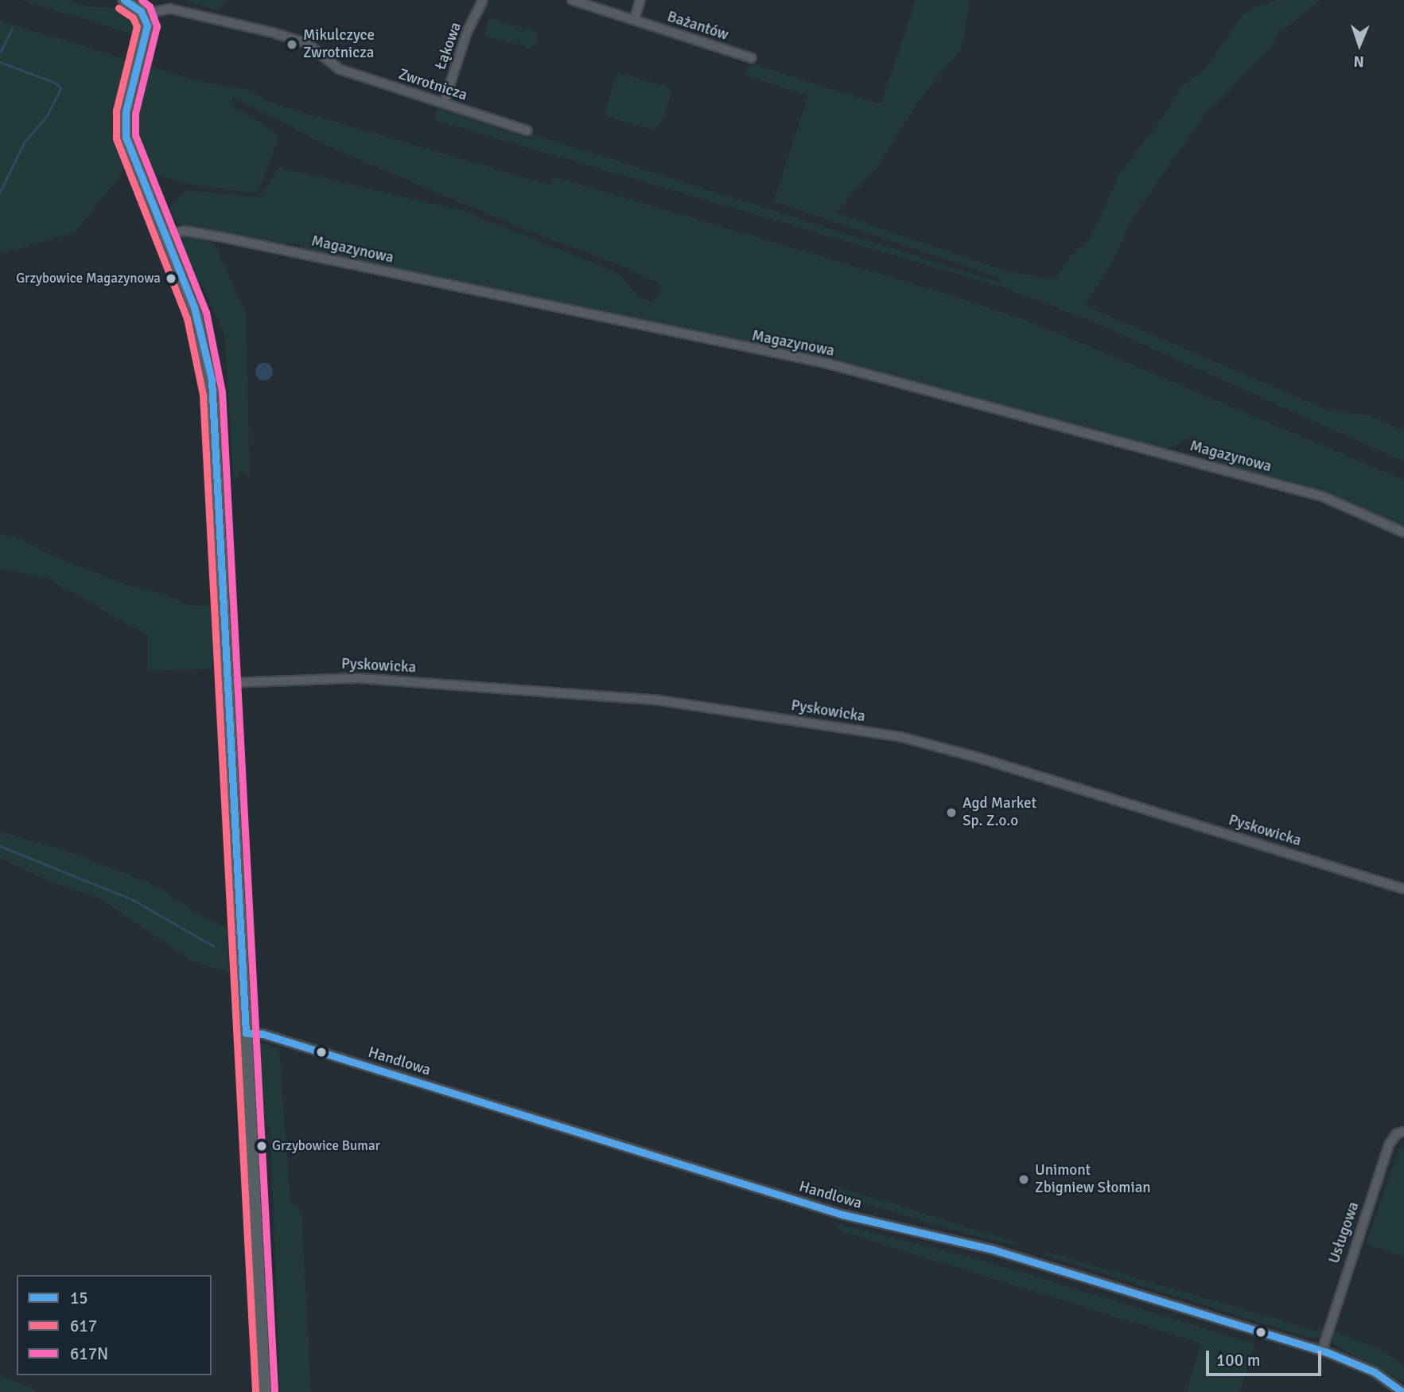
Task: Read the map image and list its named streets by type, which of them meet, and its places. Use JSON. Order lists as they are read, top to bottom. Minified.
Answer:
{"streets":{"street":["Bażantów","Łąkowa","Zwrotnicza","Magazynowa","Pyskowicka","Handlowa","Usługowa"]},"crossings":[["Łąkowa","Zwrotnicza"],["Handlowa","Usługowa"]],"places":["Mikulczyce Zwrotnicza","Grzybowice Magazynowa","Agd Market Sp. Z.o.o","Grzybowice Bumar","Unimont Zbigniew Słomian"],"lines":["transit line 15","transit line 617N","transit line 617"],"legend":["15","617","617N"],"scale_bar":"100 m","north":"bottom"}
